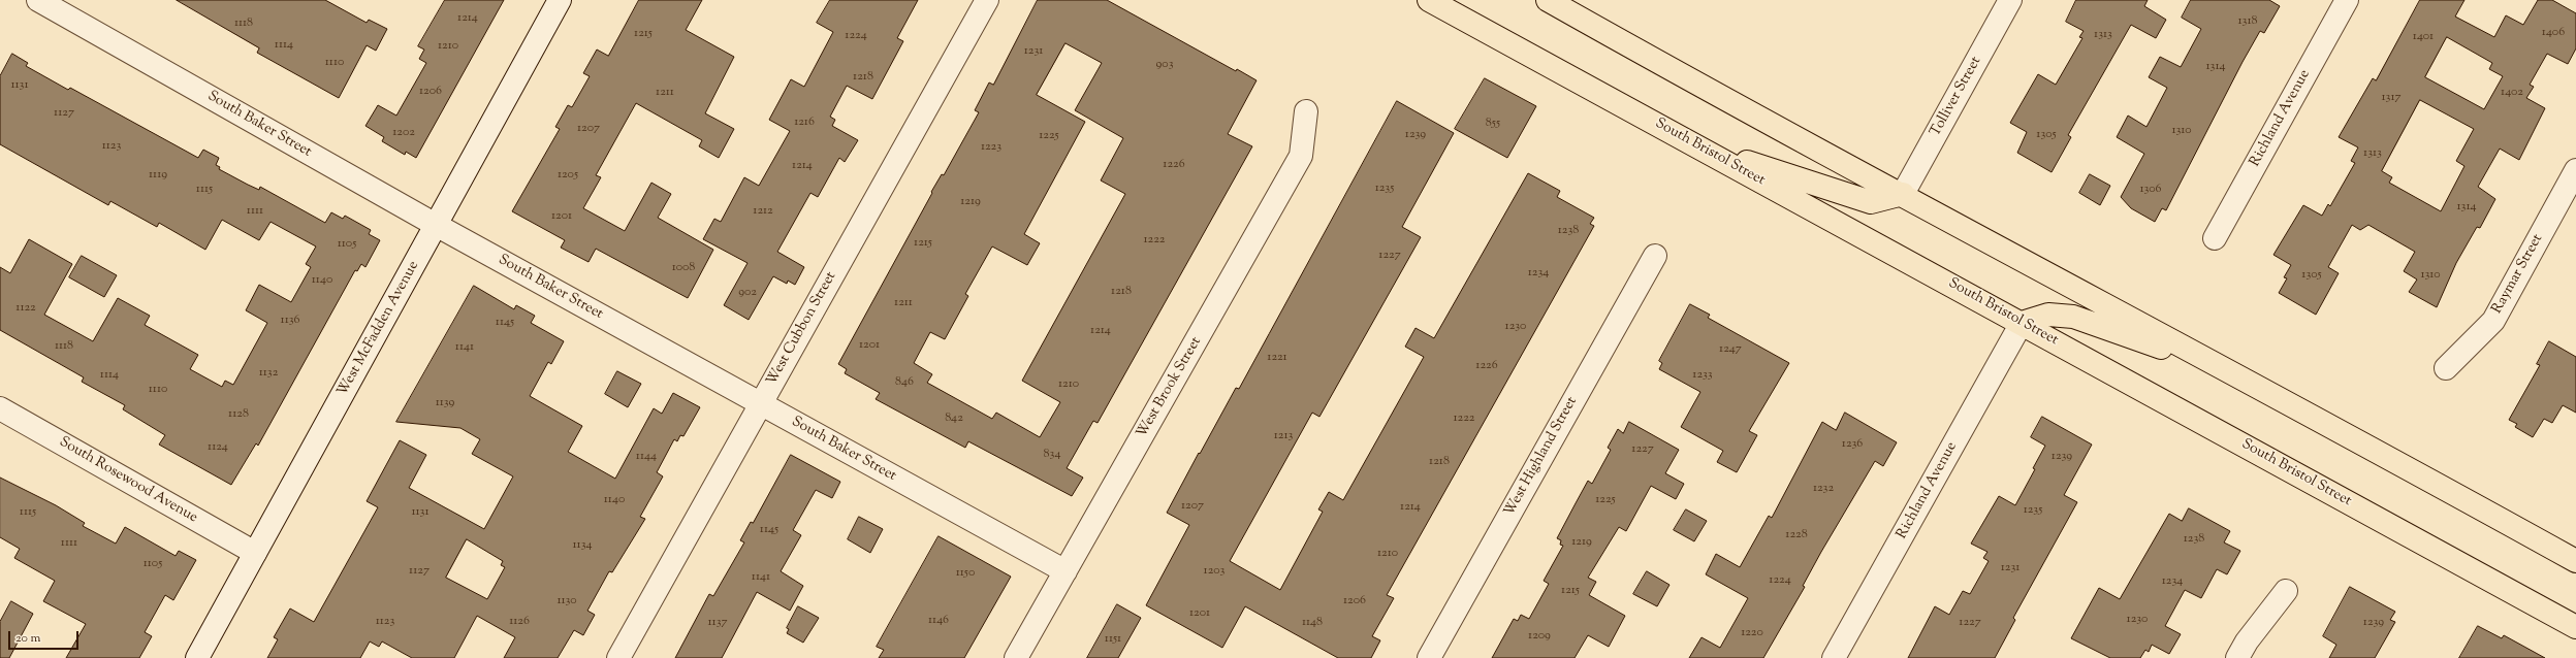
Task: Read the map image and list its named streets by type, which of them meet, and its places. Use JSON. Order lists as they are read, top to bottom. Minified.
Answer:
{"streets":{"main road":["South Bristol Street"],"street":["Tolliver Street","Richland Avenue","South Baker Street","Raymar Street","West McFadden Avenue","West Cubbon Street","West Brook Street","West Highland Street","South Rosewood Avenue"]},"crossings":[["Richland Avenue","South Bristol Street"],["South Baker Street","West McFadden Avenue"],["South Baker Street","West Cubbon Street"],["South Baker Street","West Brook Street"],["West McFadden Avenue","South Rosewood Avenue"]],"house_numbers":["1214","1318","1118","1406","1215","1313","1224","1401","1114","1210","1231","1110","903","1314","1218","1131","1206","1211","1402","1317","1127","1216","855","1207","1310","1202","1239","1305","1225","1123","1223","1313","1226","1214","1119","1205","1235","1115","1306","1219","1314","1111","1212","1201","1238","1222","1215","1105","1227","1008","1234","1305","1310","1140","1218","902","1211","1122","1136","1145","1230","1214","1201","1118","1141","1247","1221","1226","1132","1114","1233","846","1210","1110","1139","1128","842","1222","1213","1236","1124","1227","834","1144","1239","1218","1232","1140","1225","1207","1214","1235","1115","1131","1145","1228","1238","1219","1111","1134","1210","1105","1231","1127","1203","1150","1141","1224","1234","1215","1130","1206","1201","1230","1146","1123","1126","1137","1148","1227","1239","1220","1209","1151"],"scale_bar":"20 m"}
